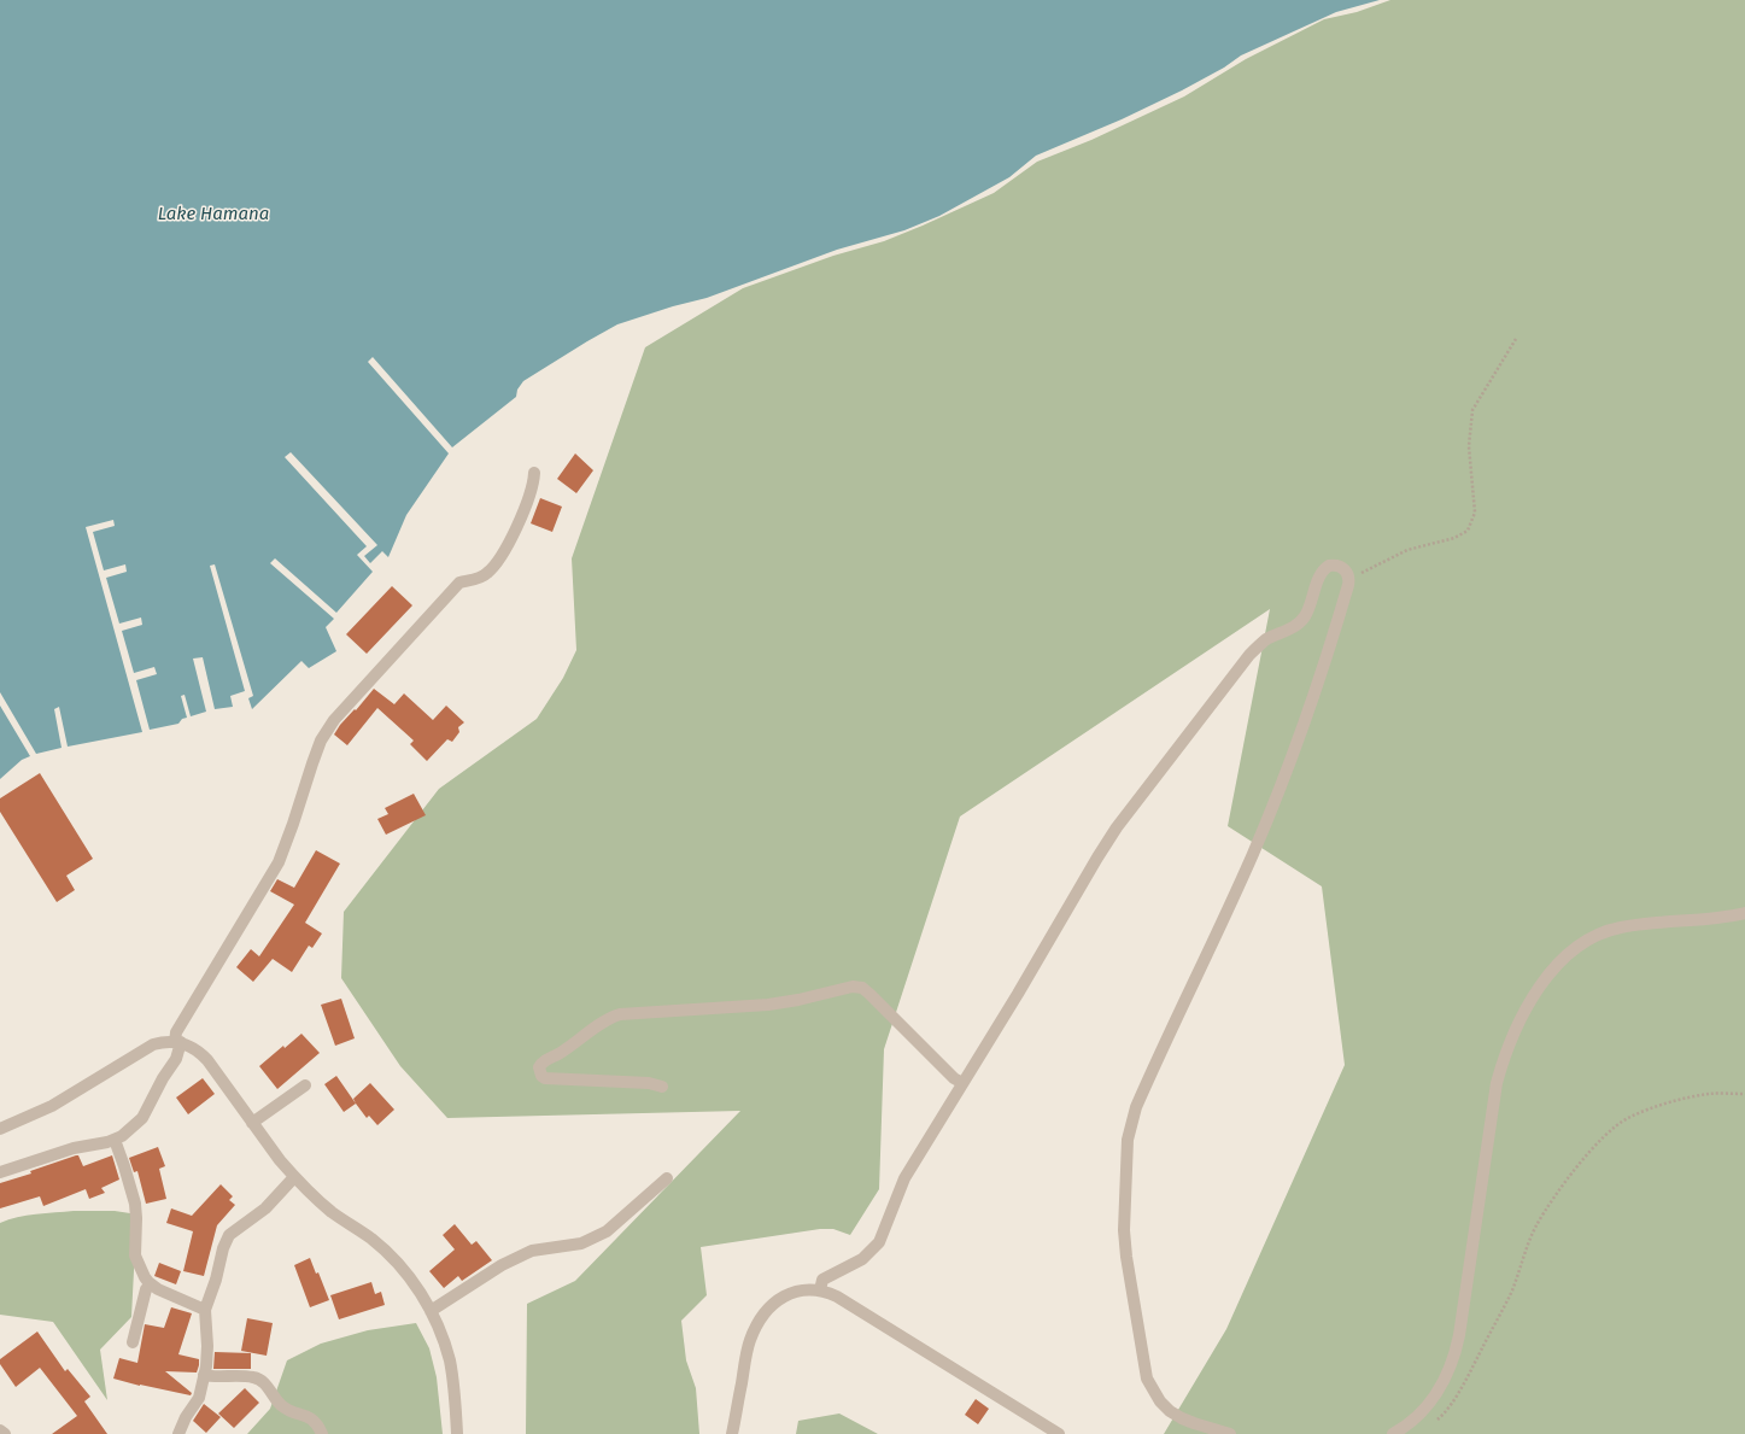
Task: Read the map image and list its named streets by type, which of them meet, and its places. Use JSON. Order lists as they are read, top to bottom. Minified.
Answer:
{"water":["Lake Hamana"]}
